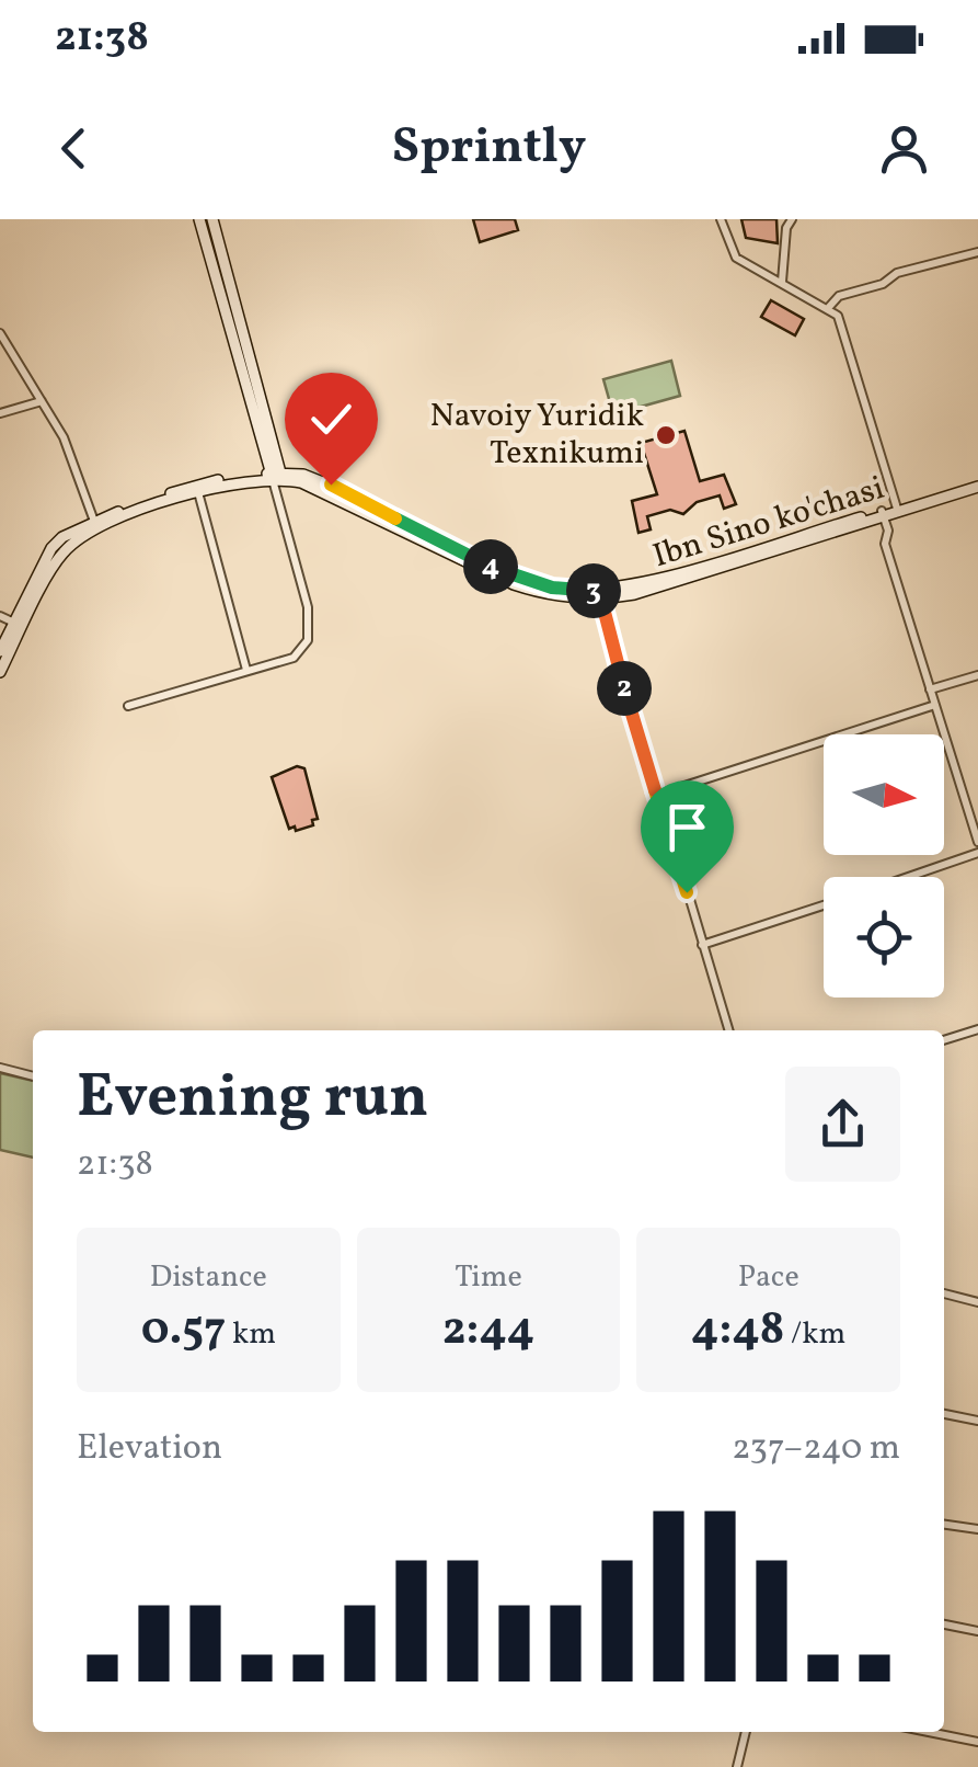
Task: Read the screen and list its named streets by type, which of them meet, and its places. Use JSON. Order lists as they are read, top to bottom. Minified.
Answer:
{"places":["Navoiy Yuridik Texnikumi"],"north":"right","page":{"status":"21:38","header":"Sprintly","pins":["4","3","2"],"heading":["Evening run","21:38"],"stats":[["Distance","0.57 km"],["Time","2:44"],["Pace","4:48 /km"]],"chart":["Elevation","237–240 m"]}}
